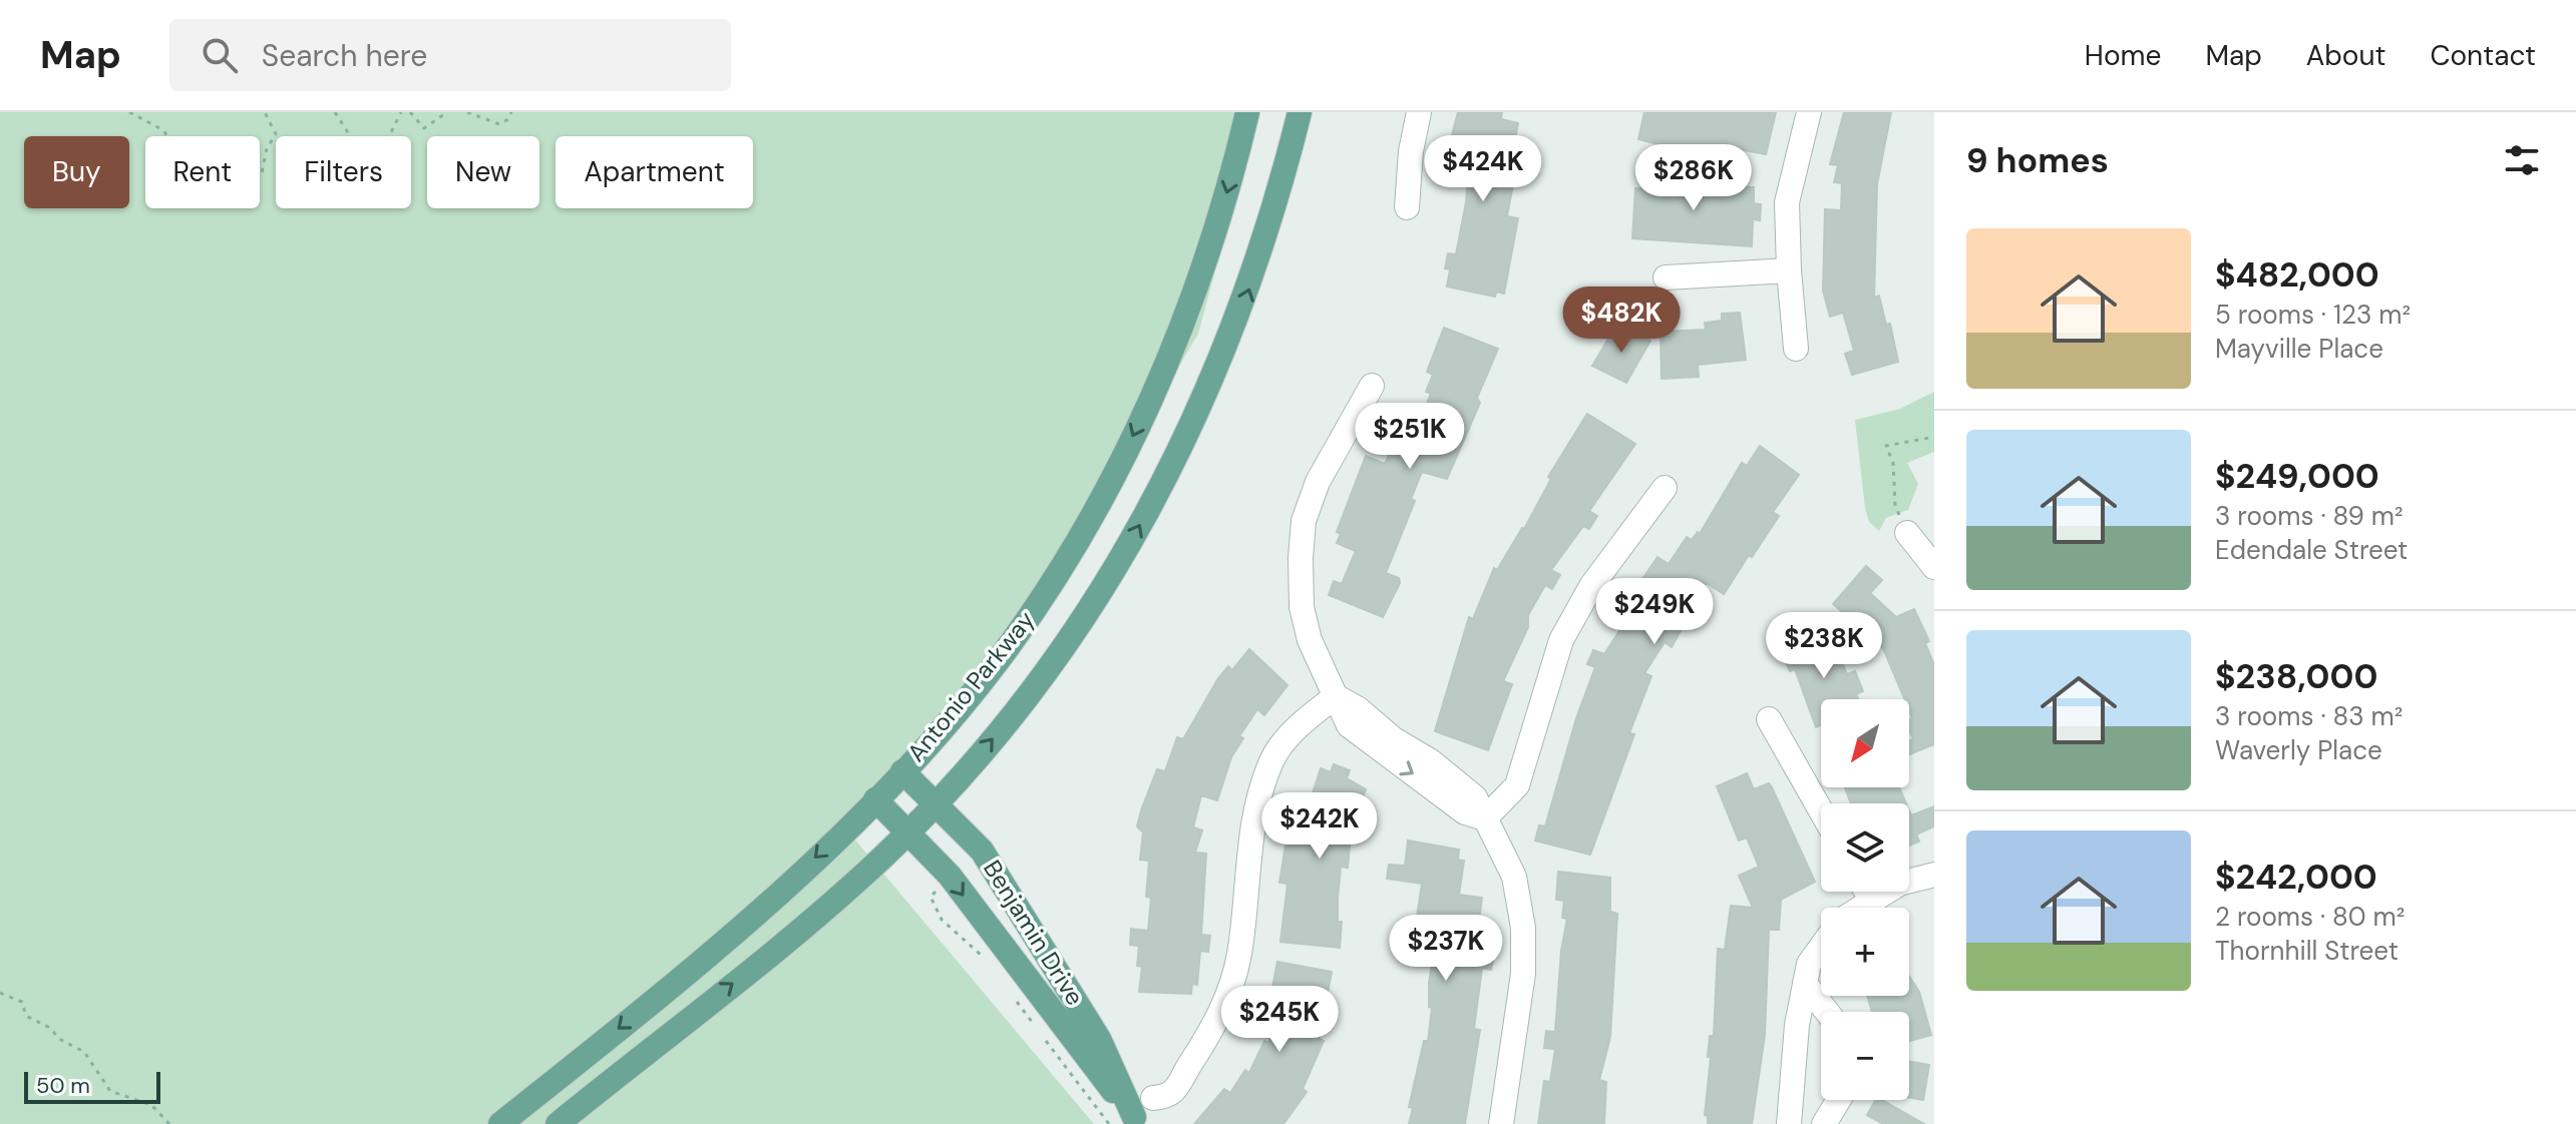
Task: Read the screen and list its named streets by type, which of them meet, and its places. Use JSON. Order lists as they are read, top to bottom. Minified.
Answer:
{"streets":{"main road":["Antonio Parkway","Benjamin Drive"]},"crossings":[["Antonio Parkway","Benjamin Drive"]],"scale_bar":"50 m","north":"bottom left","page":{"header":"Map","search":"Search here","nav":["Home","Map","About","Contact"],"heading":"9 homes","price":["$424K","$286K","$482K","$251K","$249K","$238K","$242K","$237K","$245K"],"chip":["Buy","Rent","Filters","New","Apartment"],"list":[{"name":"$482,000","note":"5 rooms · 123 m² · Mayville Place"},{"name":"$249,000","note":"3 rooms · 89 m² · Edendale Street"},{"name":"$238,000","note":"3 rooms · 83 m² · Waverly Place"},{"name":"$242,000","note":"2 rooms · 80 m² · Thornhill Street"}],"map_buttons":["+","−"],"scale":"50 m"}}
